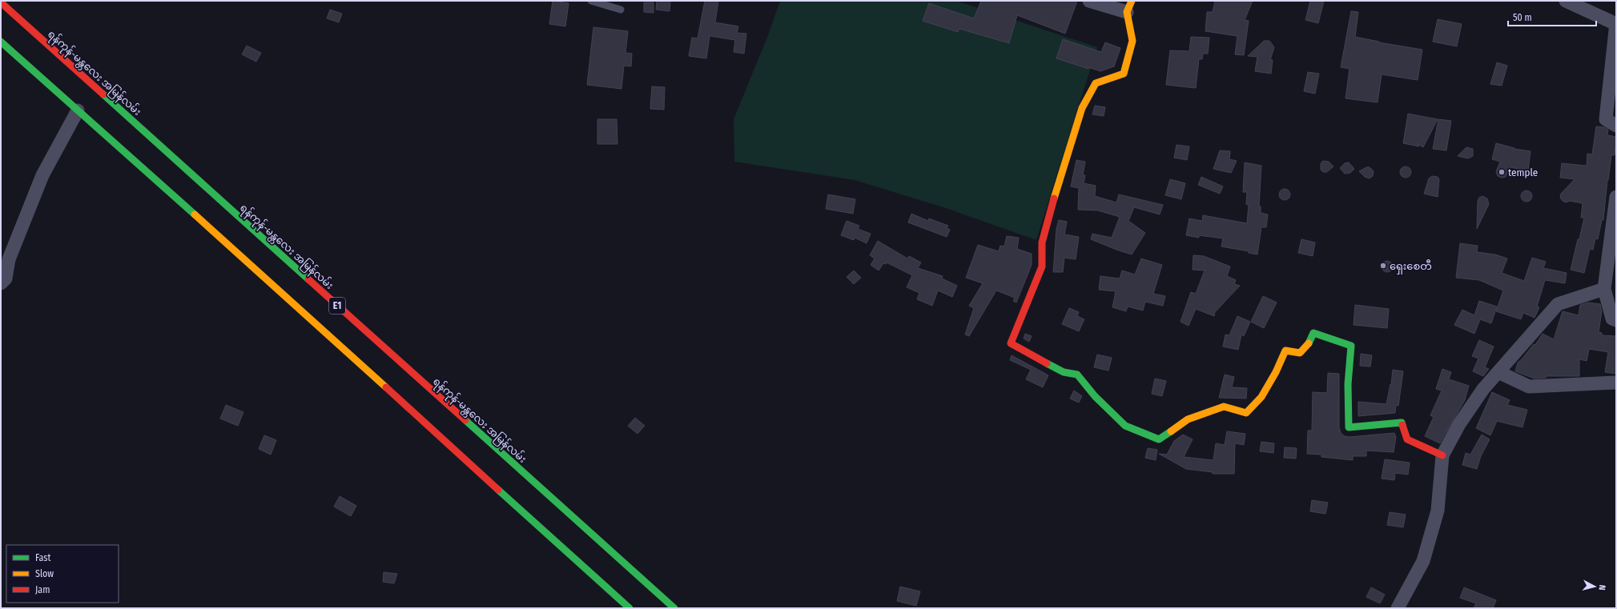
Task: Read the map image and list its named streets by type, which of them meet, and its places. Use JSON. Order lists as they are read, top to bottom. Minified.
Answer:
{"streets":{"main road":["ရန်ကုန်-မန္တလေး အမြန်လမ်း","E1"]},"places":["temple","ရှေးစေတီ"],"legend":["Fast","Slow","Jam"],"scale_bar":"50 m","north":"right"}
